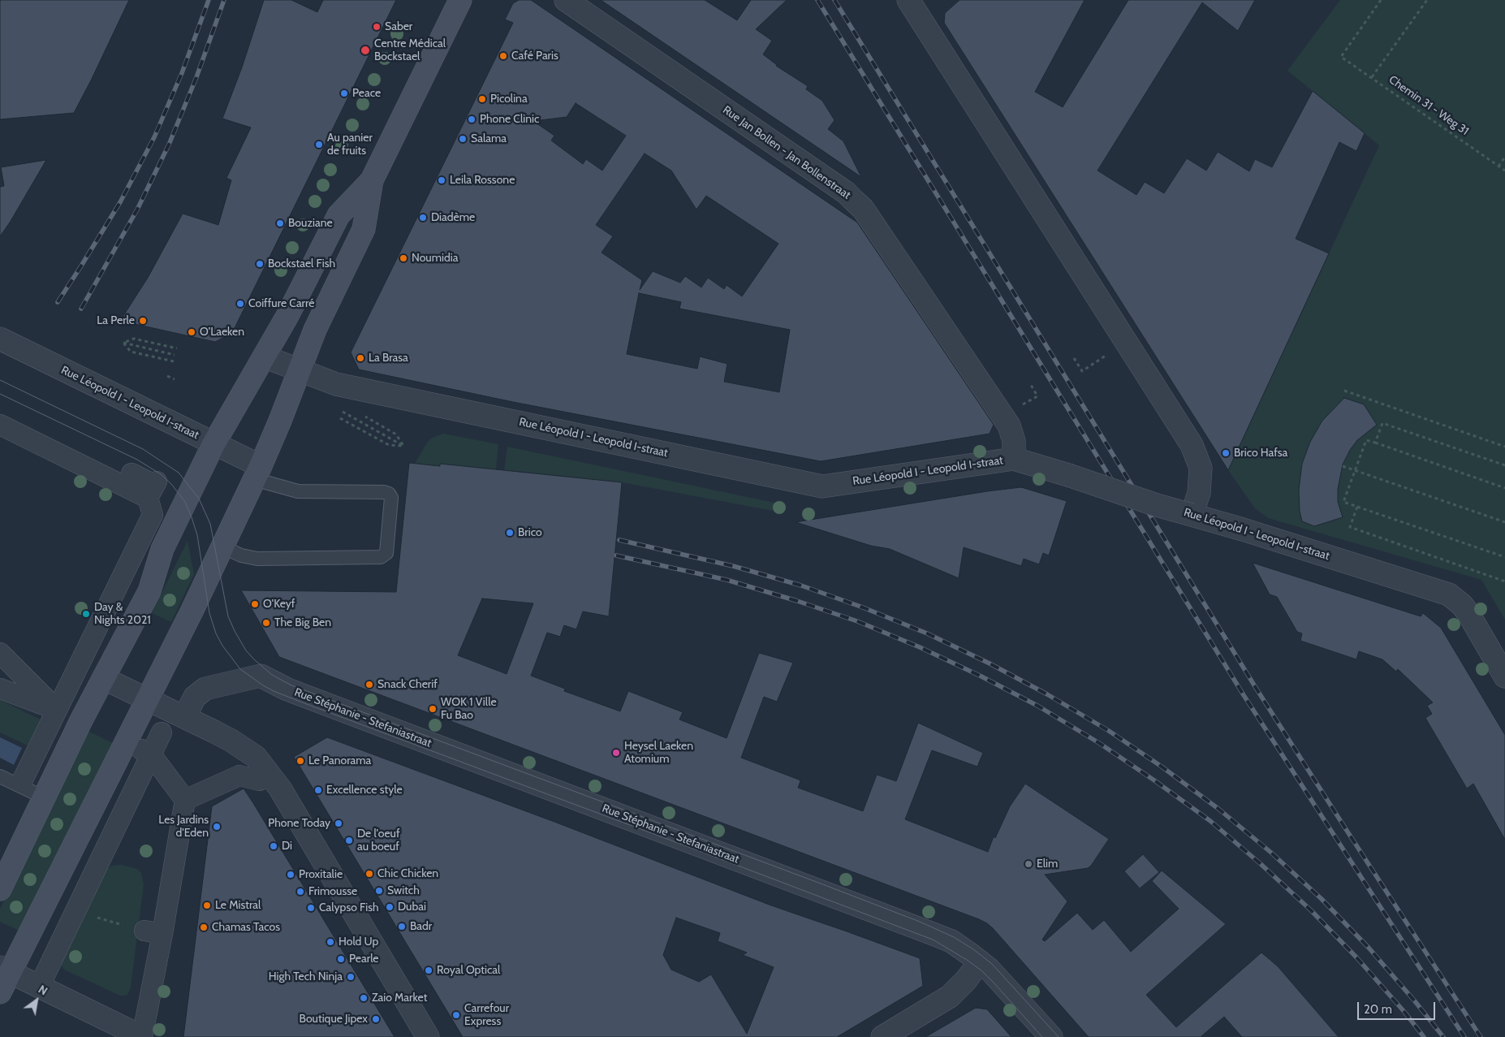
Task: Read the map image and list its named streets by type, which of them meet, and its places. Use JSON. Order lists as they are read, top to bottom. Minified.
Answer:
{"streets":{"street":["Rue Jan Bollen - Jan Bollenstraat","Rue Léopold I - Leopold I-straat","Rue Stéphanie - Stefaniastraat"],"path":["Chemin 31 - Weg 31"]},"crossings":[["Rue Jan Bollen - Jan Bollenstraat","Rue Léopold I - Leopold I-straat"]],"places":["Saber","Centre Médical Bockstael","Café Paris","Peace","Picolina","Phone Clinic","Salama","Au panier de fruits","Leila Rossone","Diadème","Bouziane","Noumidia","Bockstael Fish","Coiffure Carré","La Perle","O'Laeken","La Brasa","Brico Hafsa","Brico","O'Keyf","Day & Nights 2021","The Big Ben","Snack Cherif","WOK 1 Ville Fu Bao","Heysel Laeken Atomium","Le Panorama","Excellence style","Phone Today","Les Jardins d'Eden","De l'oeuf au boeuf","Di","Elim","Chic Chicken","Proxitalie","Switch","Frimousse","Le Mistral","Dubai","Calypso Fish","Badr","Chamas Tacos","Hold Up","Pearle","Royal Optical","High Tech Ninja","Zaio Market","Carrefour Express","Boutique Jipex"],"scale_bar":"20 m","north":"top right"}
